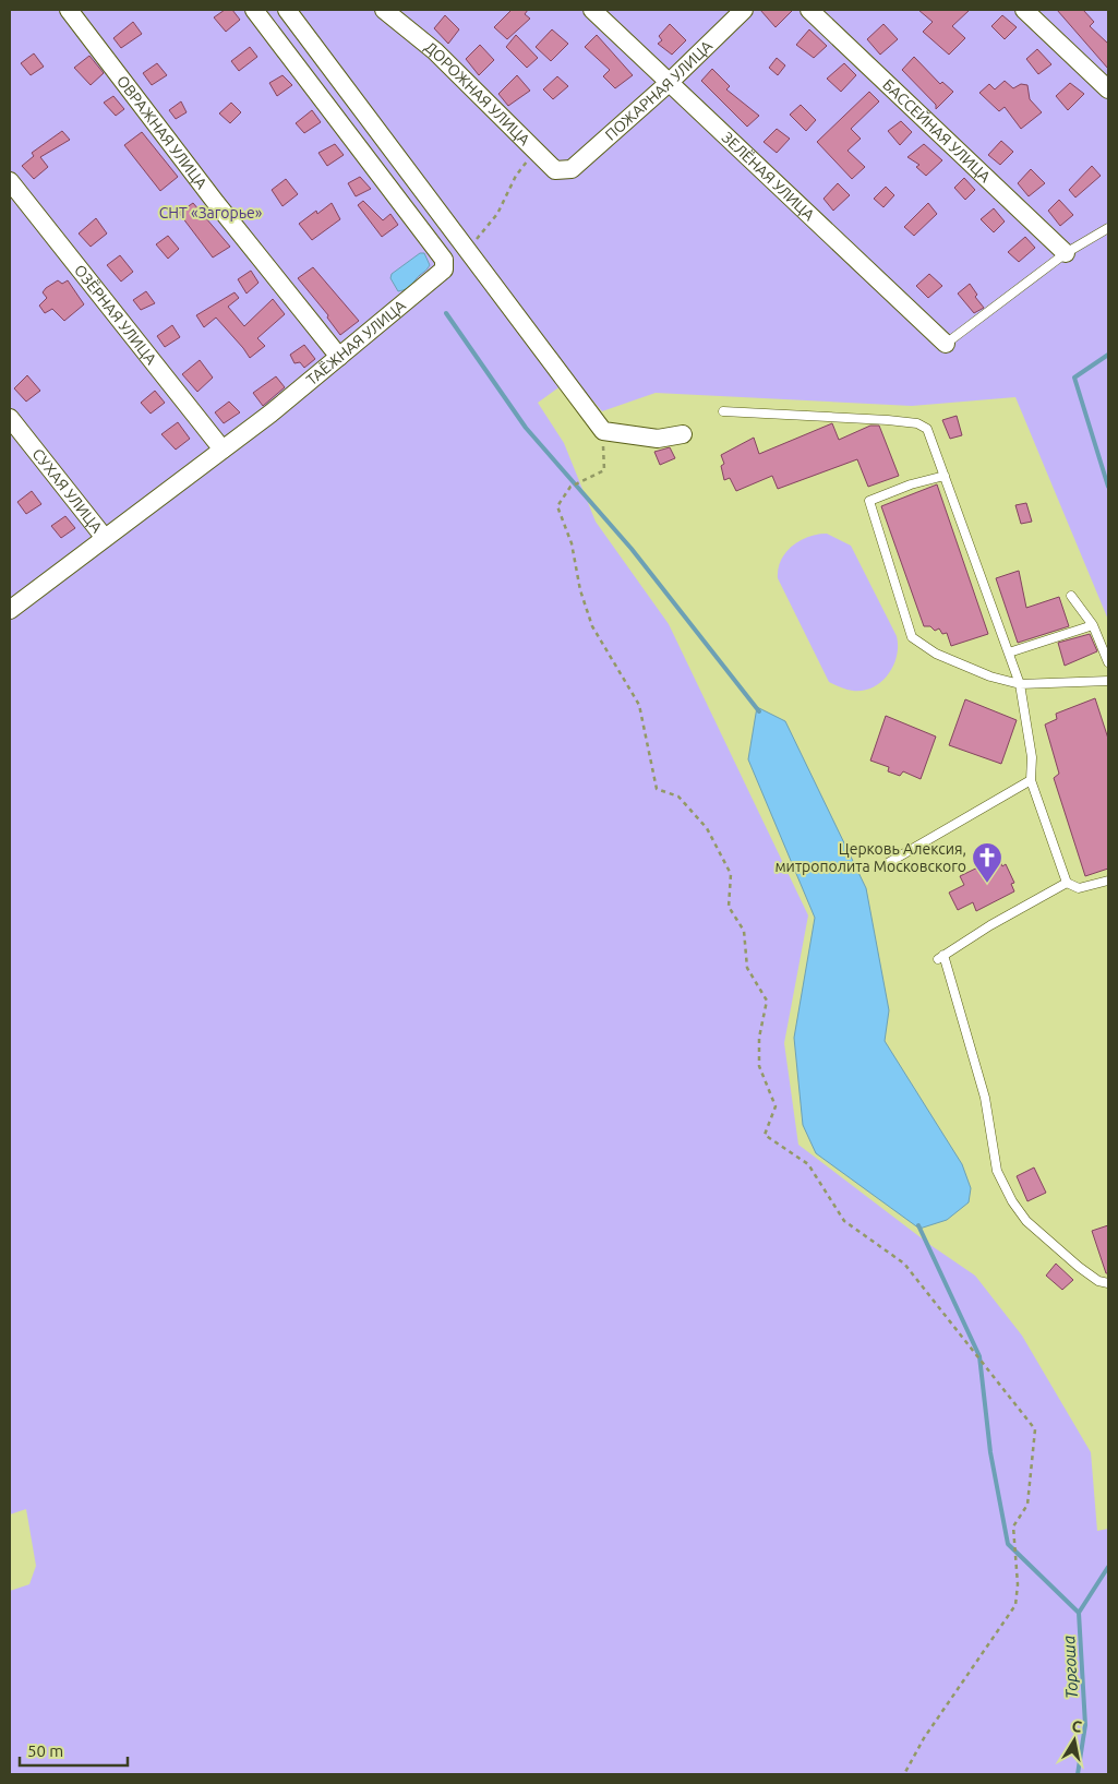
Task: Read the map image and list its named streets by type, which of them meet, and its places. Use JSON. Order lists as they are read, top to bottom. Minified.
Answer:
{"streets":{"street":["ПОЖАРНАЯ УЛИЦА","ДОРОЖНАЯ УЛИЦА","БАССЕЙНАЯ УЛИЦА","ОВРАЖНАЯ УЛИЦА","ЗЕЛЁНАЯ УЛИЦА","ОЗЁРНАЯ УЛИЦА","ТАЁЖНАЯ УЛИЦА","СУХАЯ УЛИЦА"]},"crossings":[["ПОЖАРНАЯ УЛИЦА","ДОРОЖНАЯ УЛИЦА"],["ПОЖАРНАЯ УЛИЦА","ЗЕЛЁНАЯ УЛИЦА"],["ОВРАЖНАЯ УЛИЦА","ТАЁЖНАЯ УЛИЦА"],["ОЗЁРНАЯ УЛИЦА","ТАЁЖНАЯ УЛИЦА"],["ТАЁЖНАЯ УЛИЦА","СУХАЯ УЛИЦА"]],"water":["Торгоша"],"parks":["СНТ «Загорье»"],"places":{"church":["Церковь Алексия, митрополита Московского"]},"scale_bar":"50 m","north":"top"}
